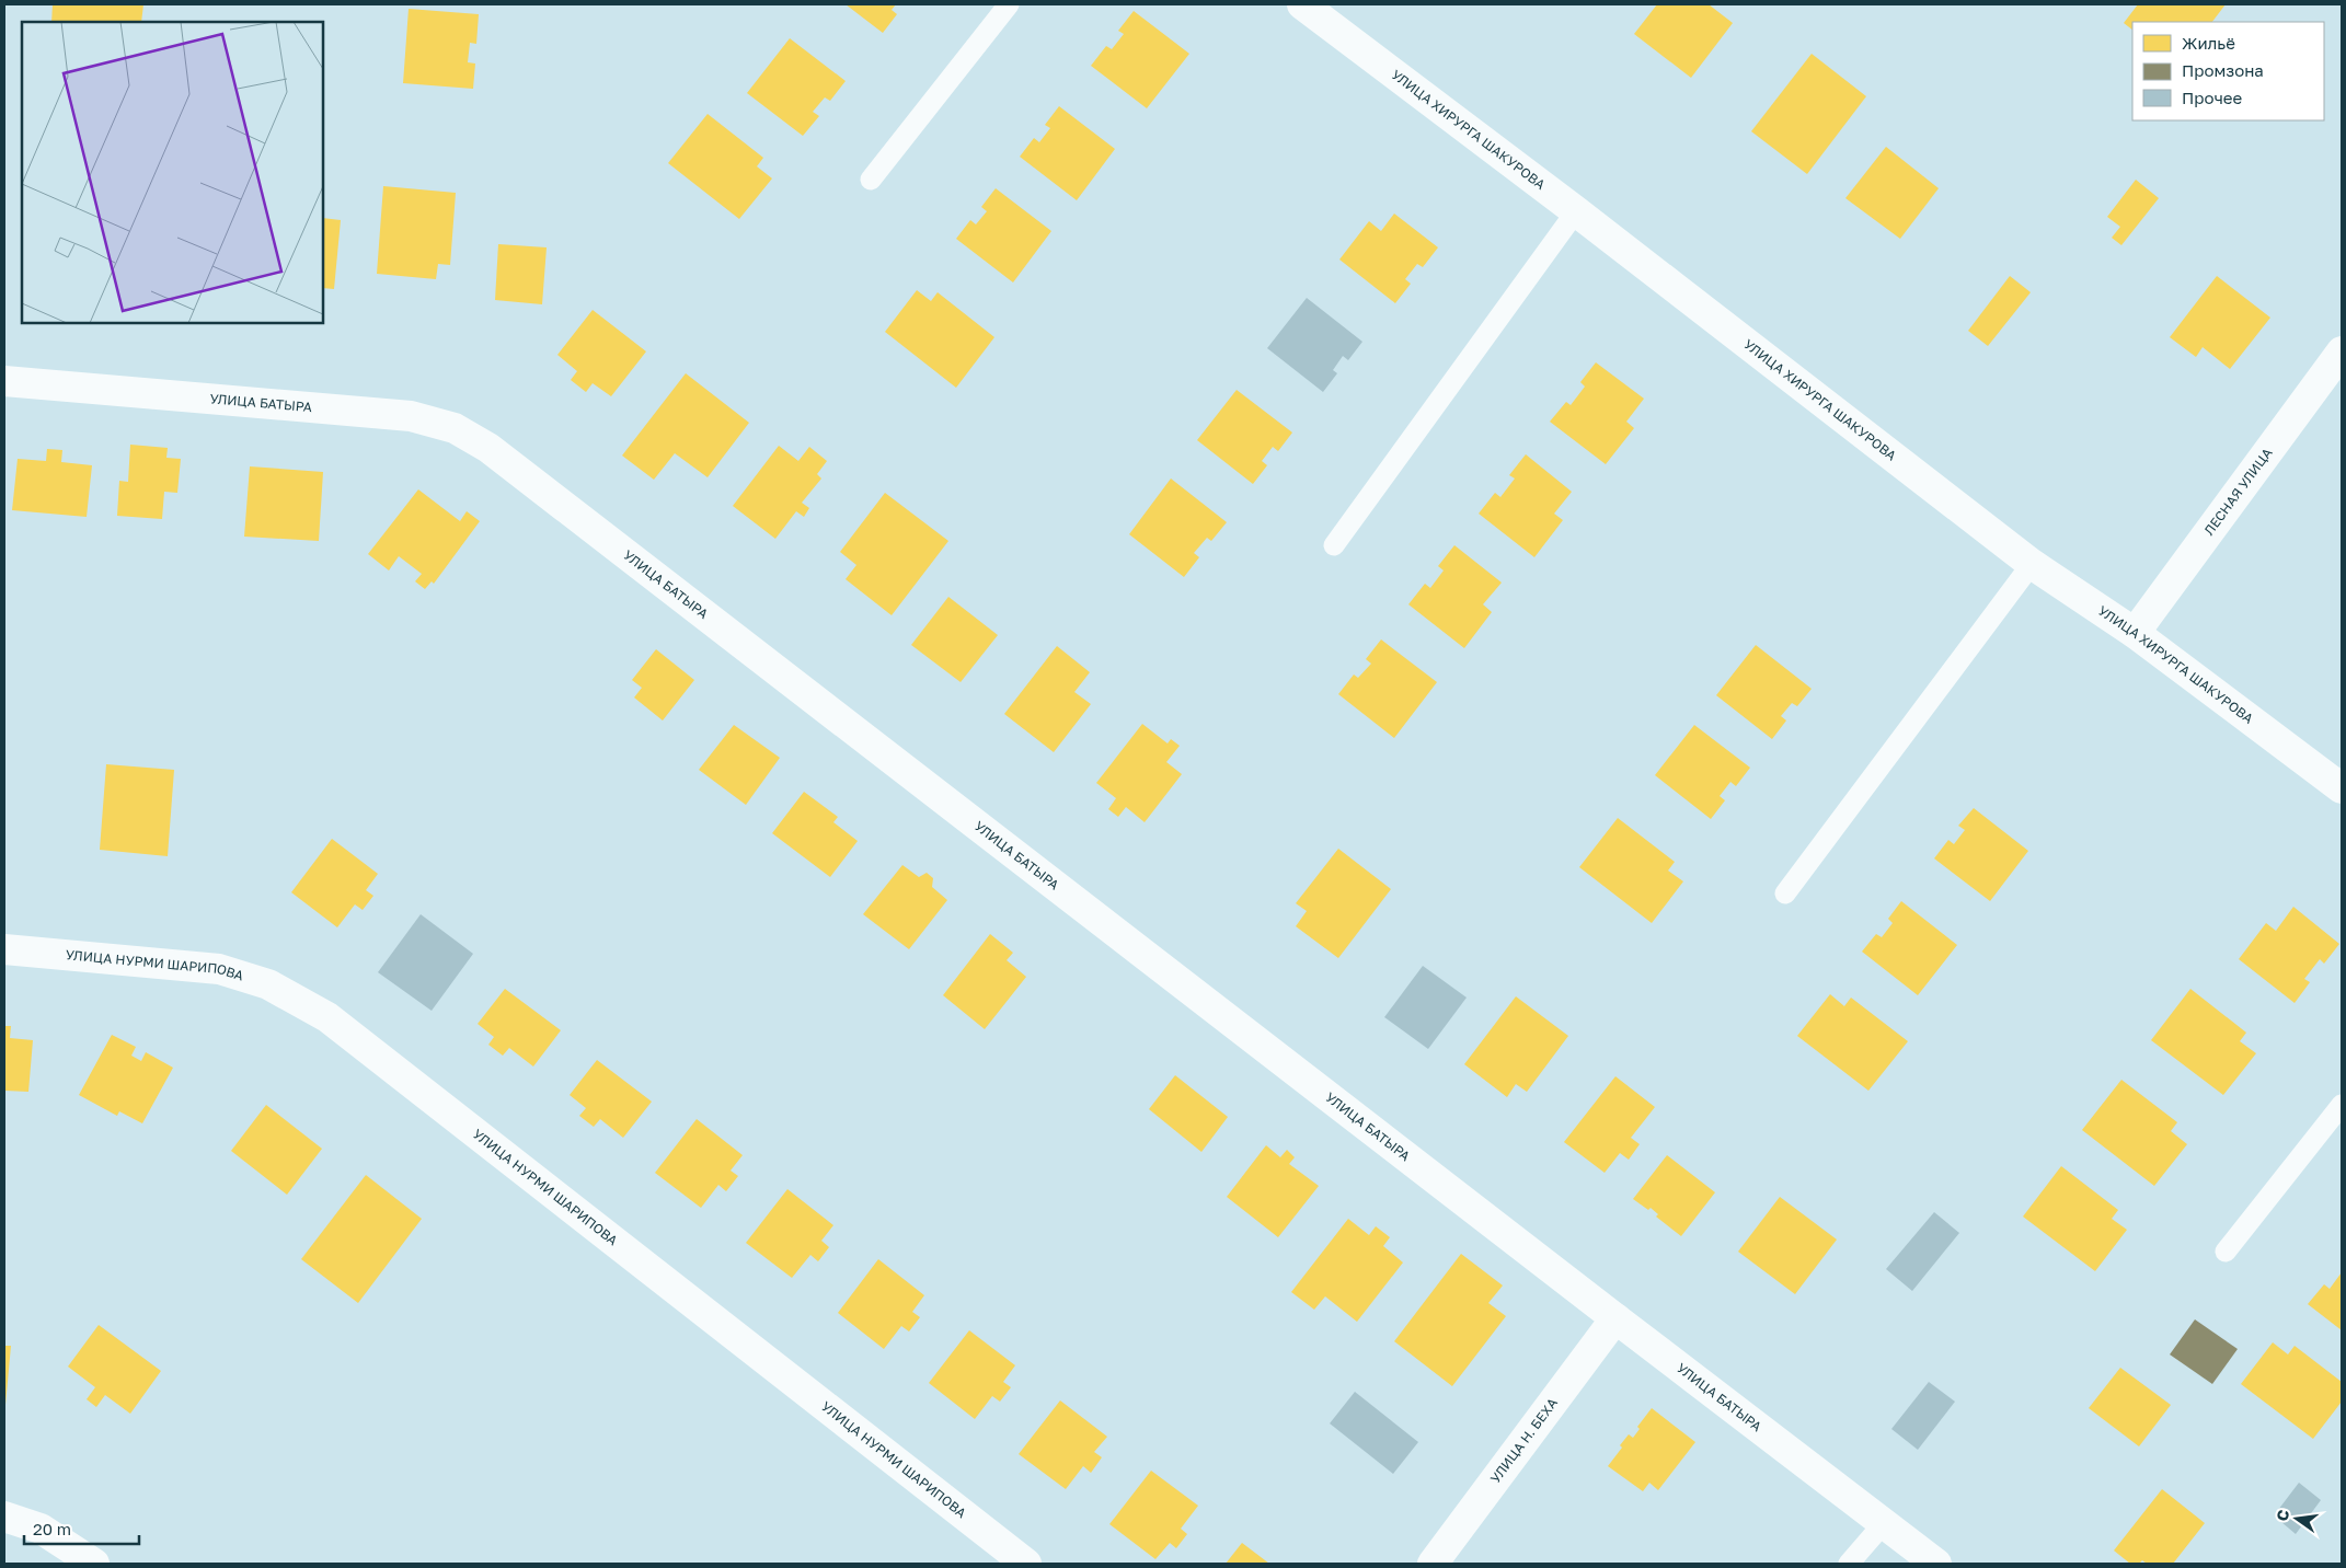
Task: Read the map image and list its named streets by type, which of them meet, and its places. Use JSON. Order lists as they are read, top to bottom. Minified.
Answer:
{"streets":{"street":["УЛИЦА ХИРУРГА ШАКУРОВА","УЛИЦА БАТЫРА","ЛЕСНАЯ УЛИЦА","УЛИЦА НУРМИ ШАРИПОВА","УЛИЦА Н. БЕХА"]},"crossings":[["УЛИЦА ХИРУРГА ШАКУРОВА","ЛЕСНАЯ УЛИЦА"],["УЛИЦА БАТЫРА","УЛИЦА Н. БЕХА"]],"legend":["Жильё","Промзона","Прочее"],"scale_bar":"20 m","north":"left"}
